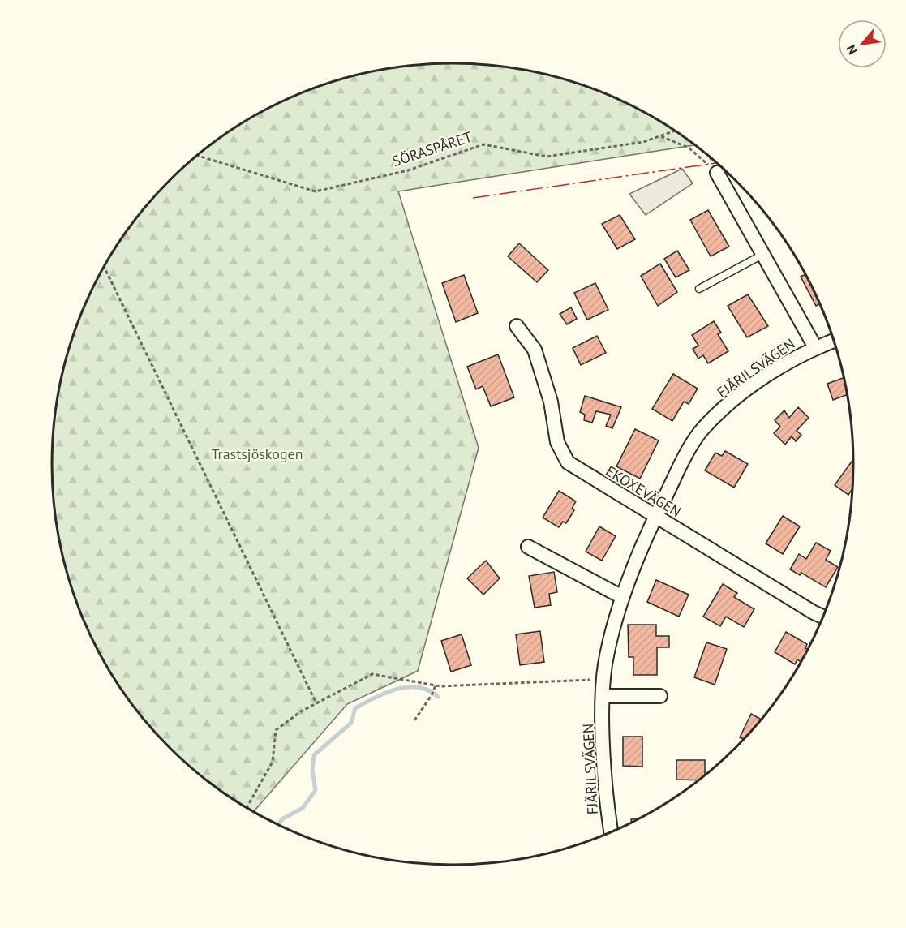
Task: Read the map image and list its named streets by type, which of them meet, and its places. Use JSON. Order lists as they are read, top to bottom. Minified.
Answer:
{"streets":{"street":["FJÄRILSVÄGEN","EKOXEVÄGEN"],"path":["SÖRASPÅRET"]},"crossings":[["FJÄRILSVÄGEN","EKOXEVÄGEN"]],"parks":["Trastsjöskogen"],"north":"bottom left"}
